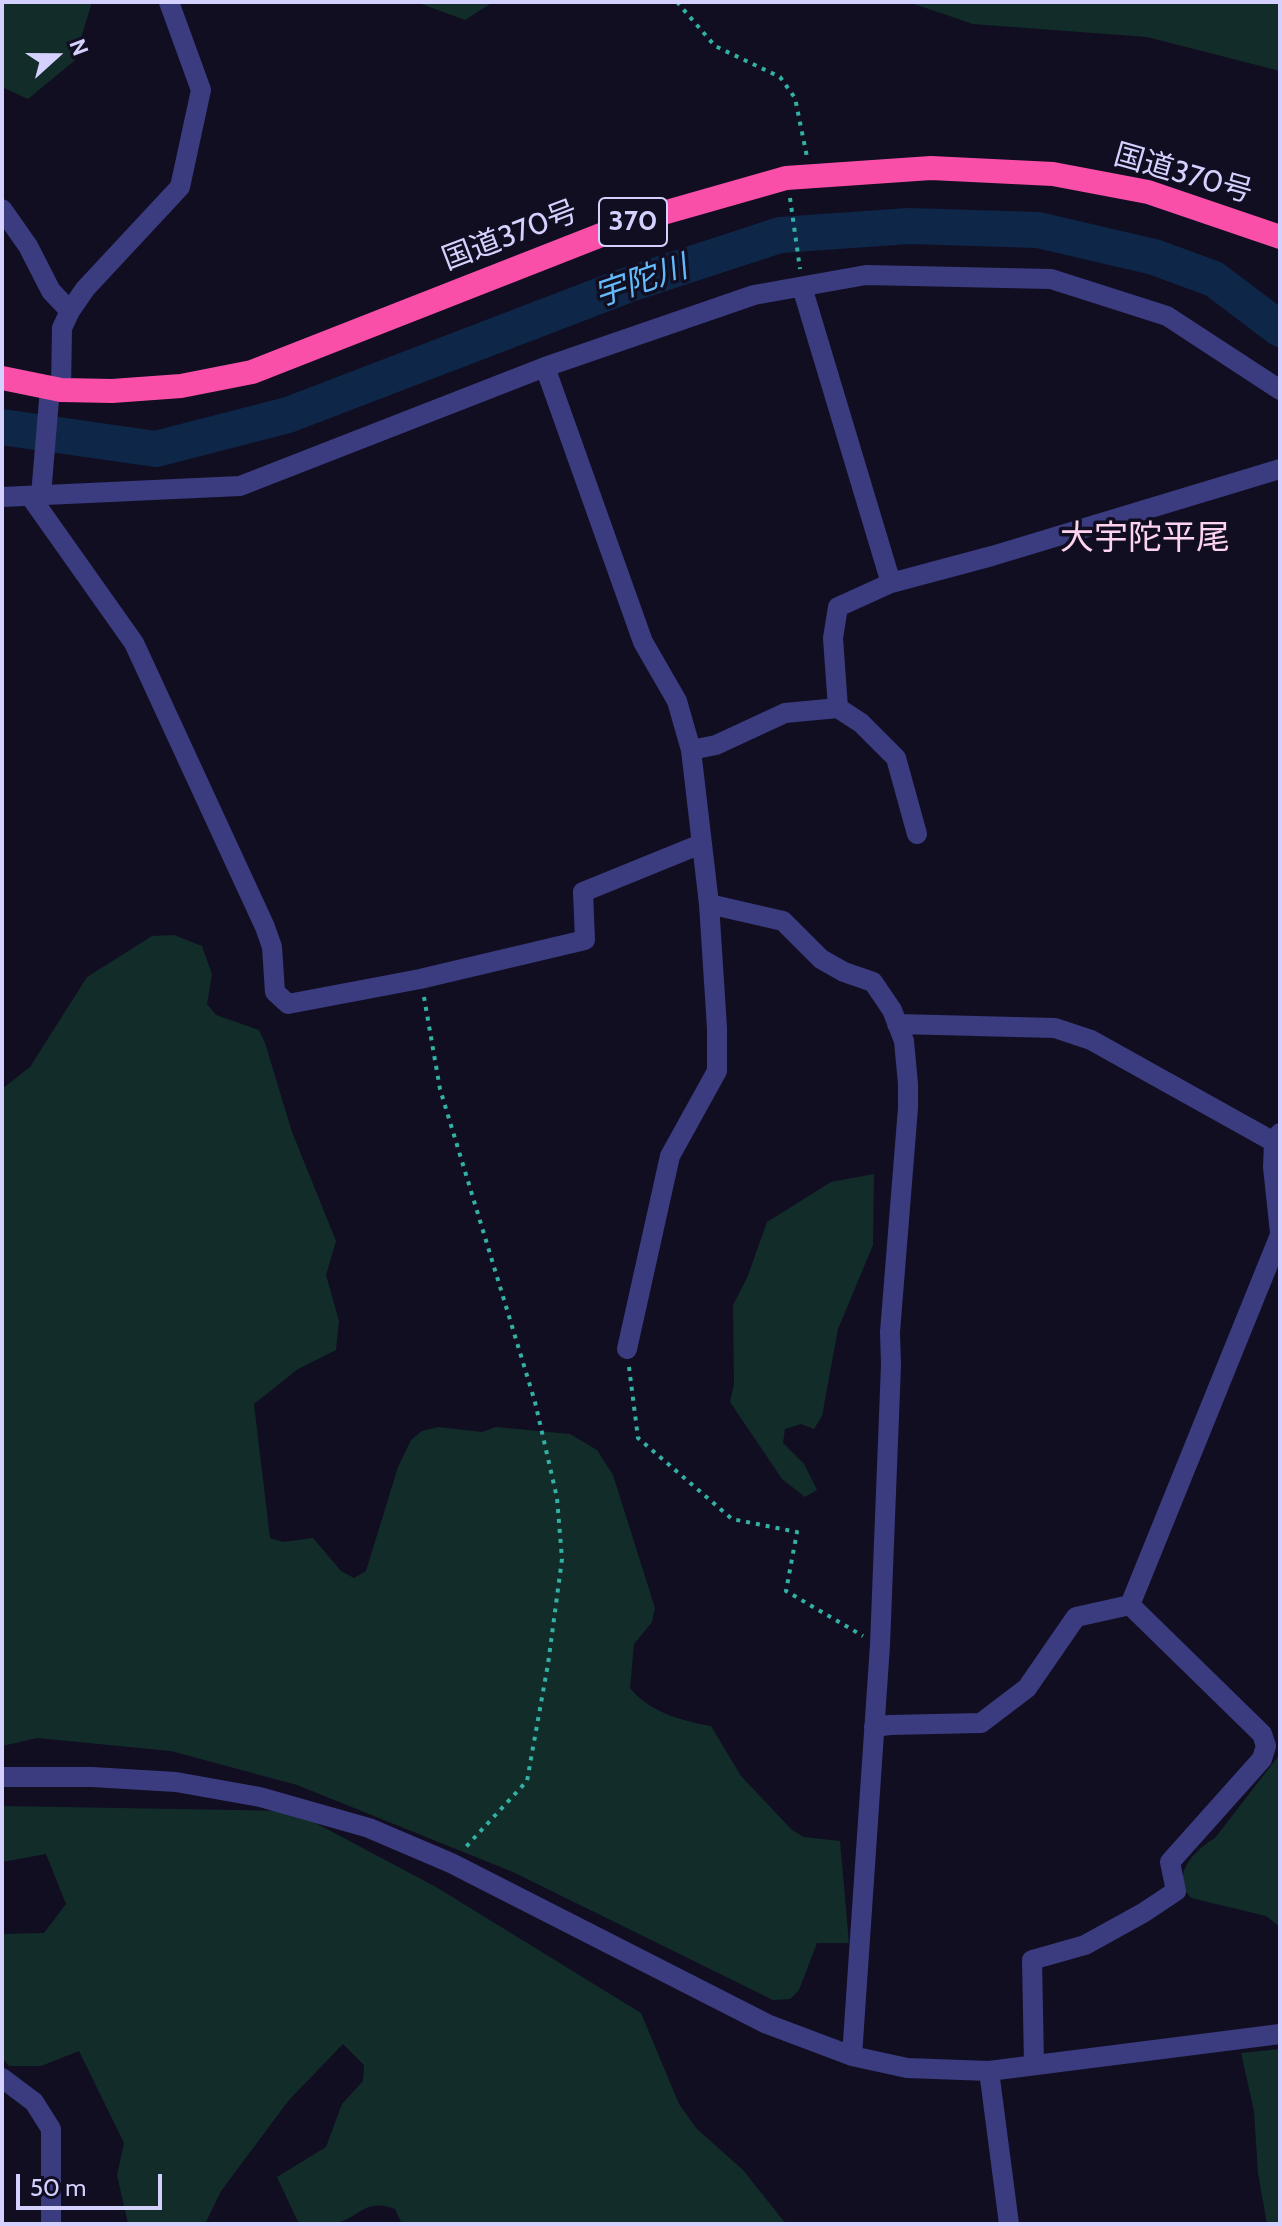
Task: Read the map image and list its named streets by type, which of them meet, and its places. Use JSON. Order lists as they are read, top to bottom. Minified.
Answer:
{"streets":{"highway":["国道370号","370"]},"districts":["大宇陀平尾"],"water":["宇陀川"],"scale_bar":"50 m","north":"right"}
